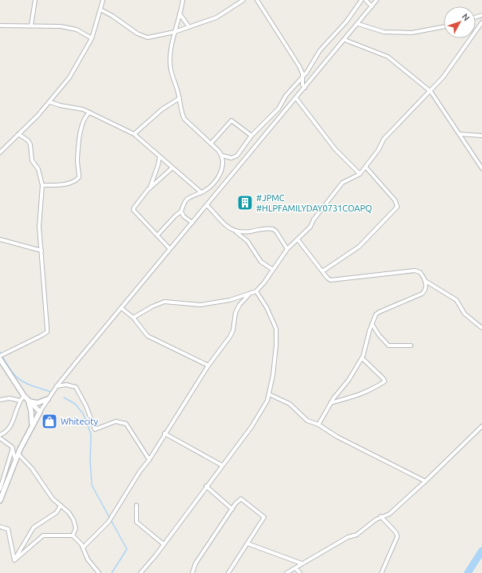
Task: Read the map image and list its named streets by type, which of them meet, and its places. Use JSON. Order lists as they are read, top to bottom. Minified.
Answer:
{"places":{"building":["#JPMC #HLPFAMILYDAY0731COAPQ"],"shop":["Whitecity"]},"north":"top right"}
